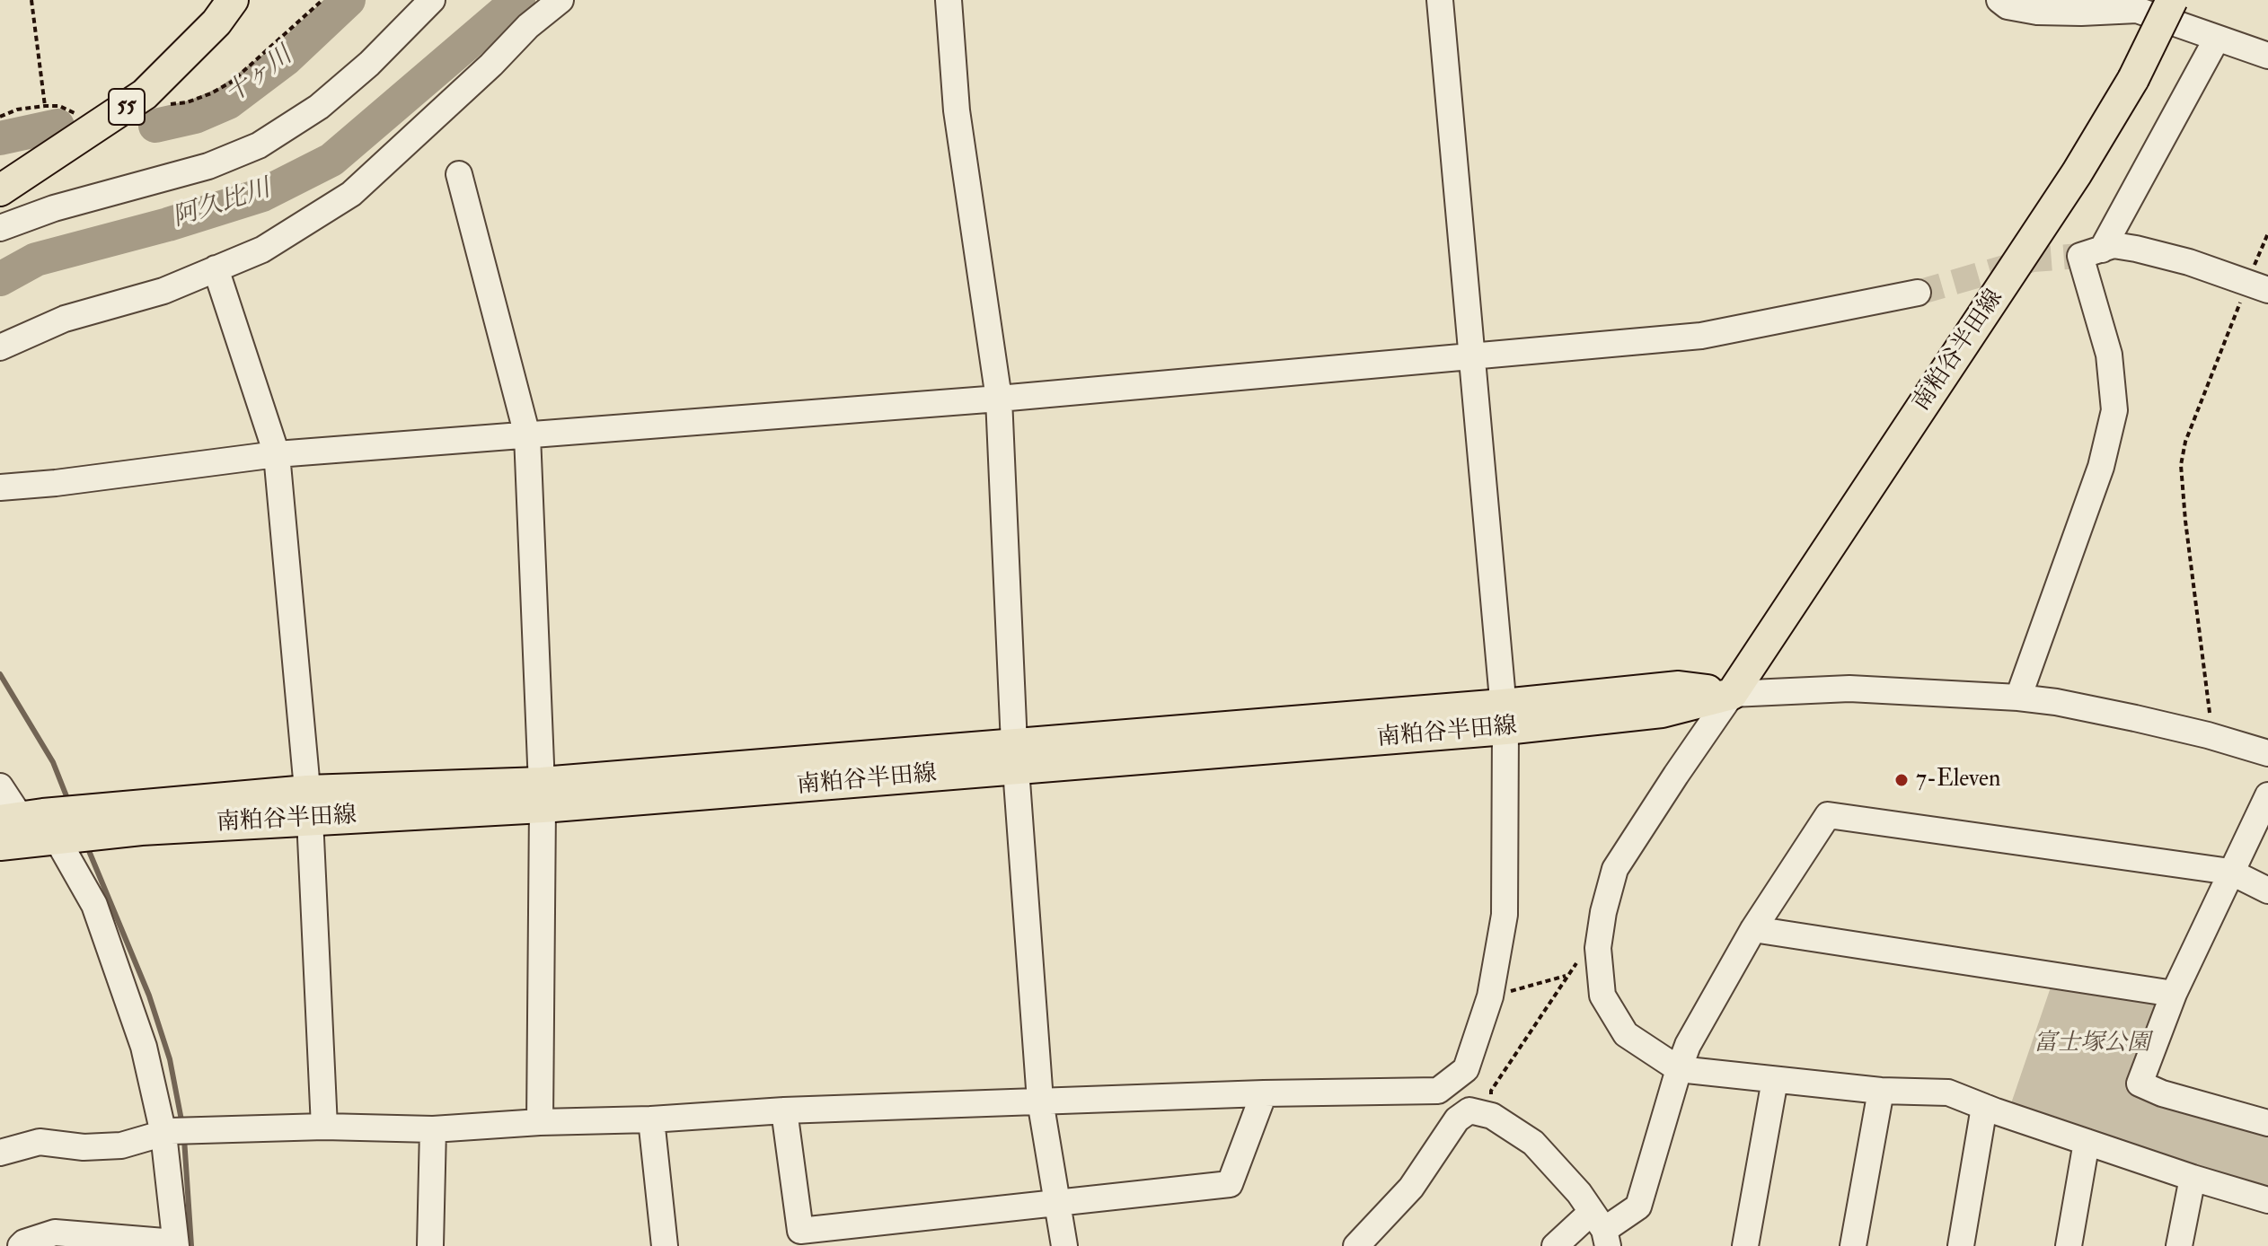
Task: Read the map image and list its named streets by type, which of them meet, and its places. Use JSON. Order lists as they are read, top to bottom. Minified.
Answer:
{"streets":{"main road":["55","南粕谷半田線"]},"water":["十ヶ川","阿久比川"],"parks":["富士塚公園"],"places":["7-Eleven"]}
